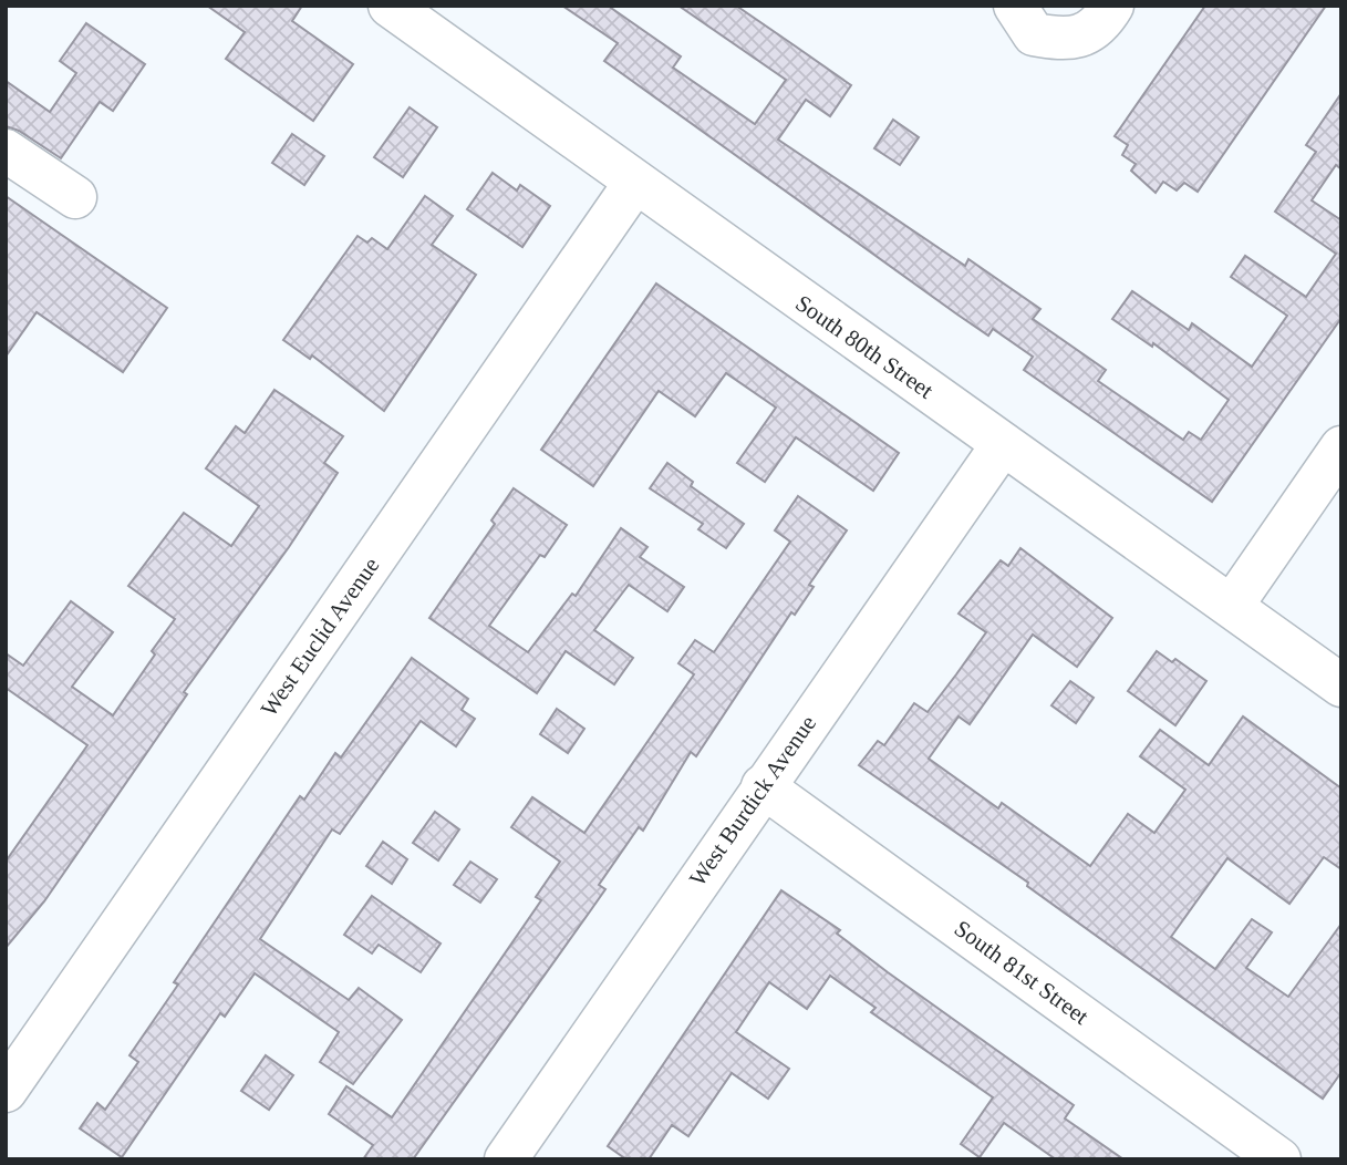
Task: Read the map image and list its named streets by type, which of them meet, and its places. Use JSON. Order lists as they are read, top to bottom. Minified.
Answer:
{"streets":{"street":["South 80th Street","West Euclid Avenue","West Burdick Avenue","South 81st Street"]},"crossings":[["South 80th Street","West Euclid Avenue"],["South 80th Street","West Burdick Avenue"],["West Burdick Avenue","South 81st Street"]]}
